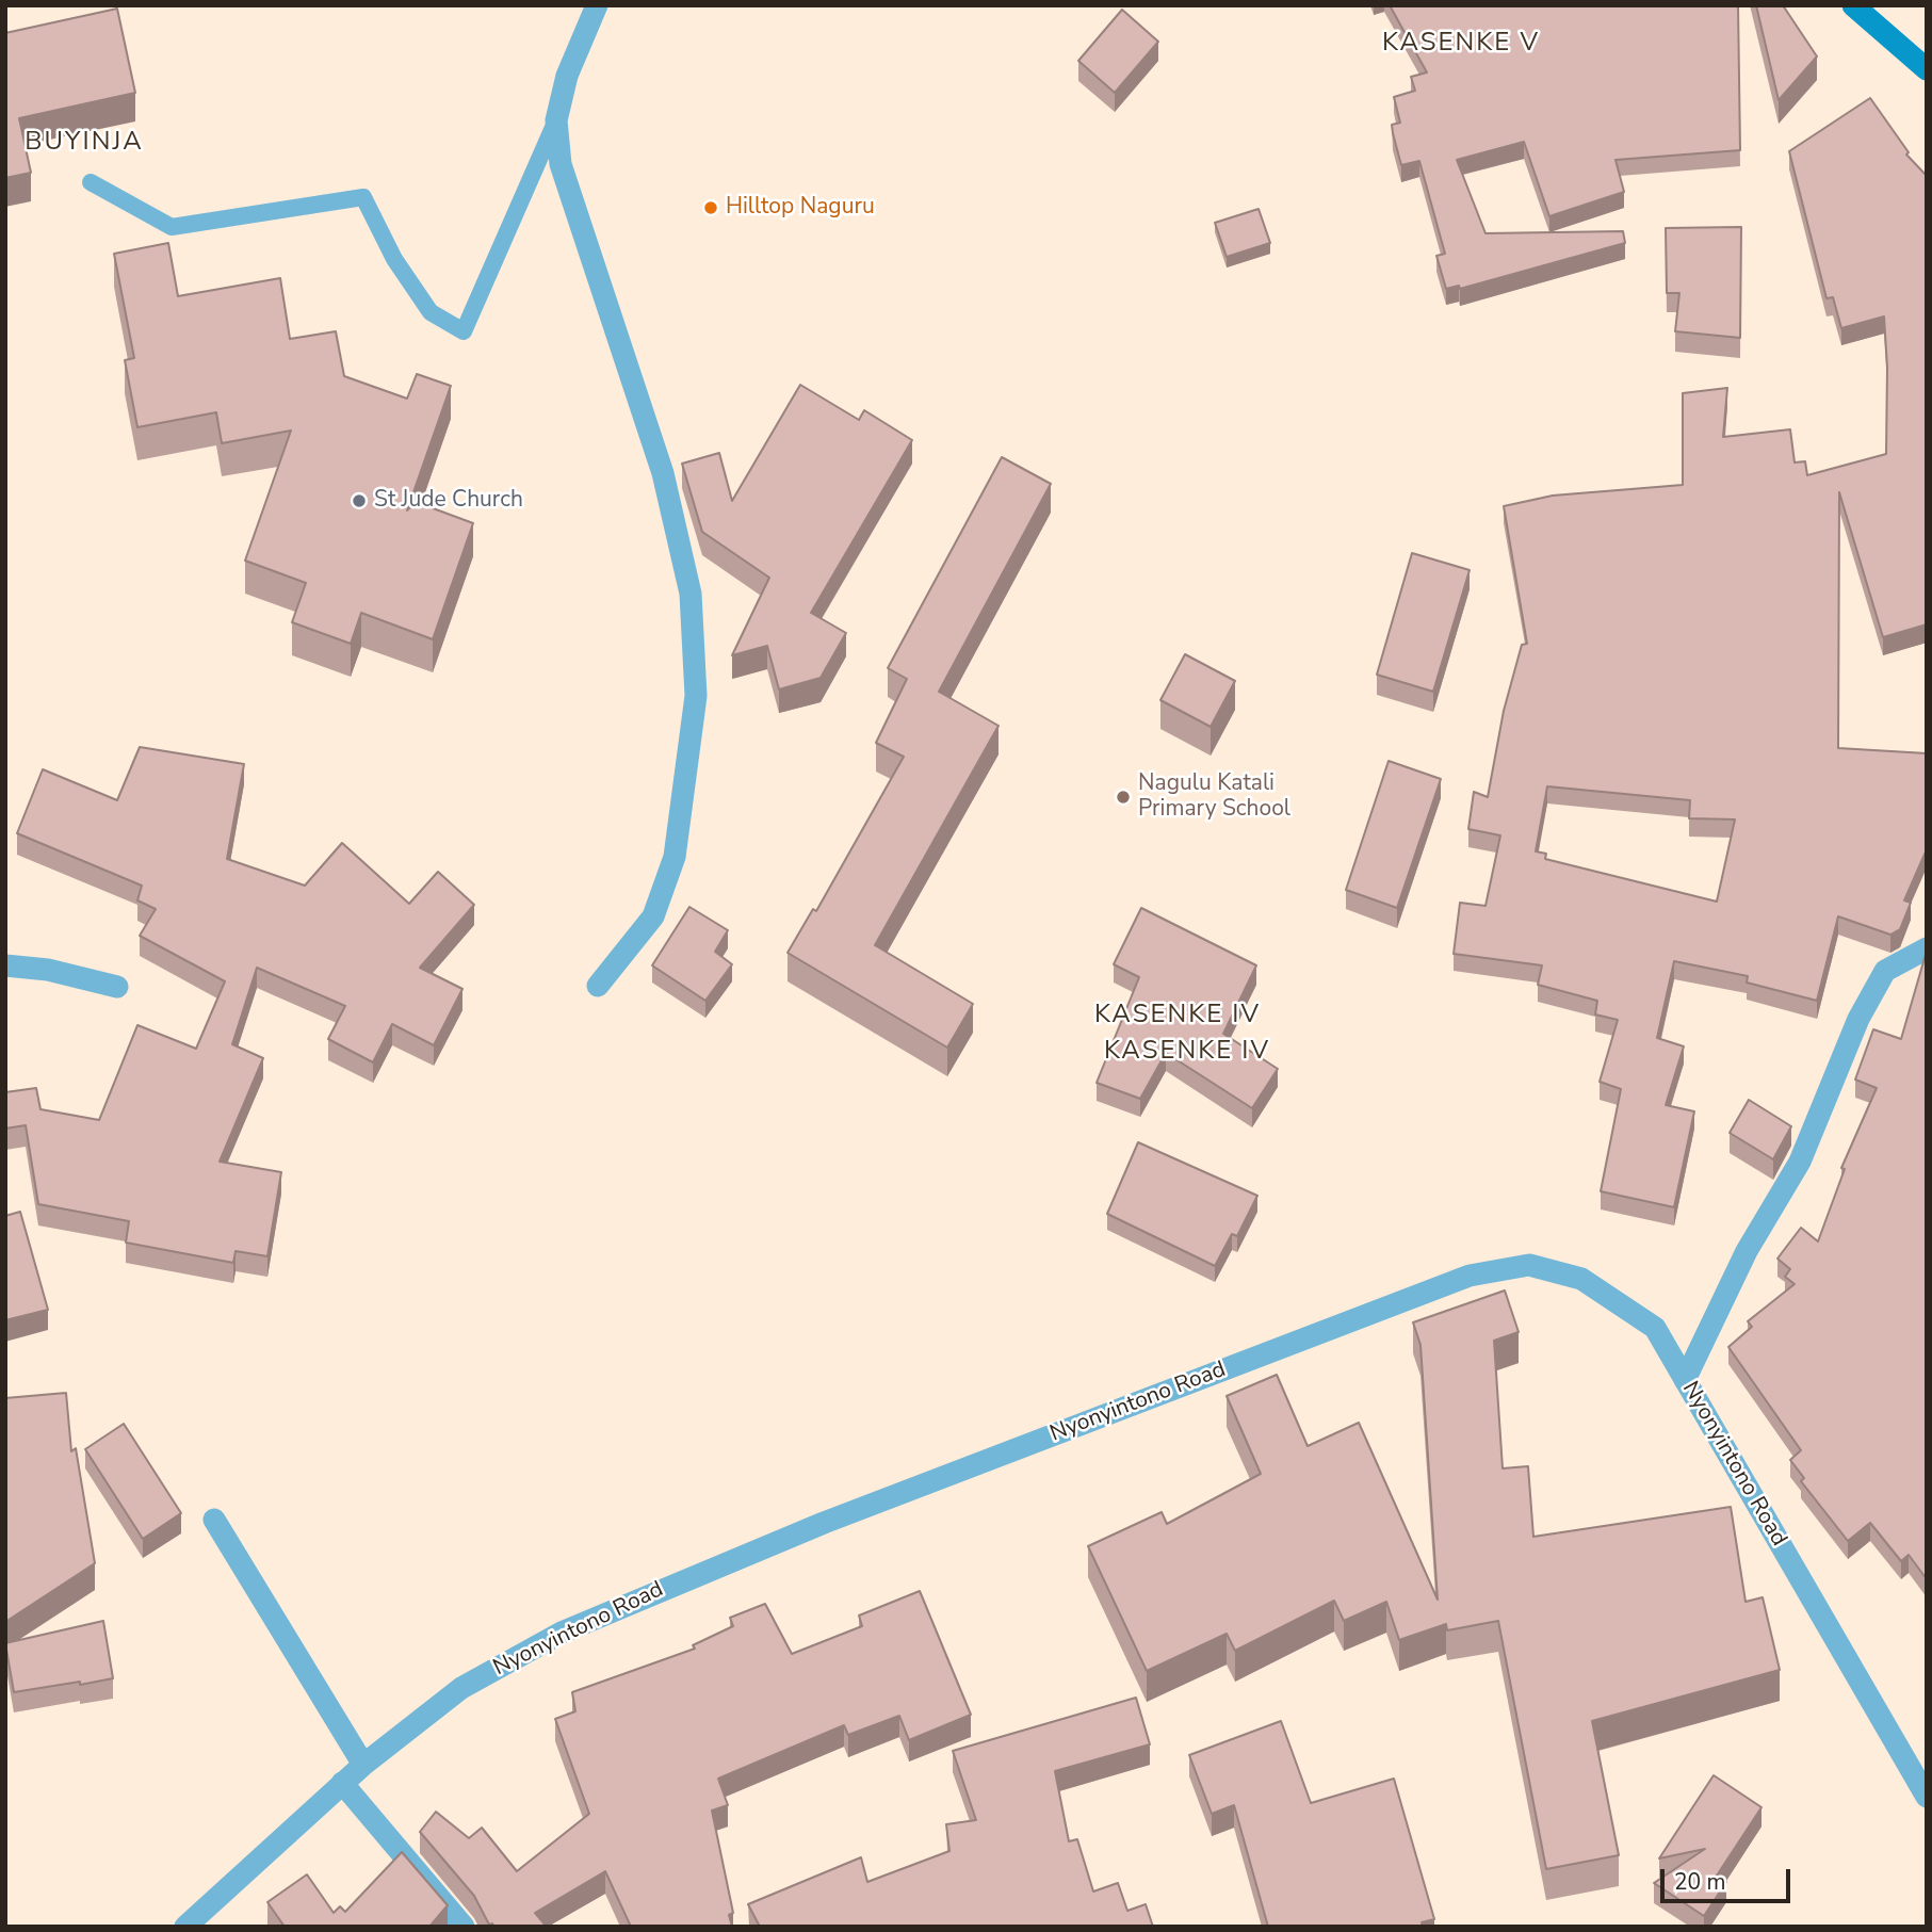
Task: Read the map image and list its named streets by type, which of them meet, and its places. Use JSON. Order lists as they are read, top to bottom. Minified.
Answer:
{"streets":{"street":["Nyonyintono Road"]},"districts":["KASENKE V","BUYINJA","KASENKE IV","KASENKE IV"],"places":["Hilltop Naguru","St Jude Church","Nagulu Katali Primary School"],"scale_bar":"20 m"}
